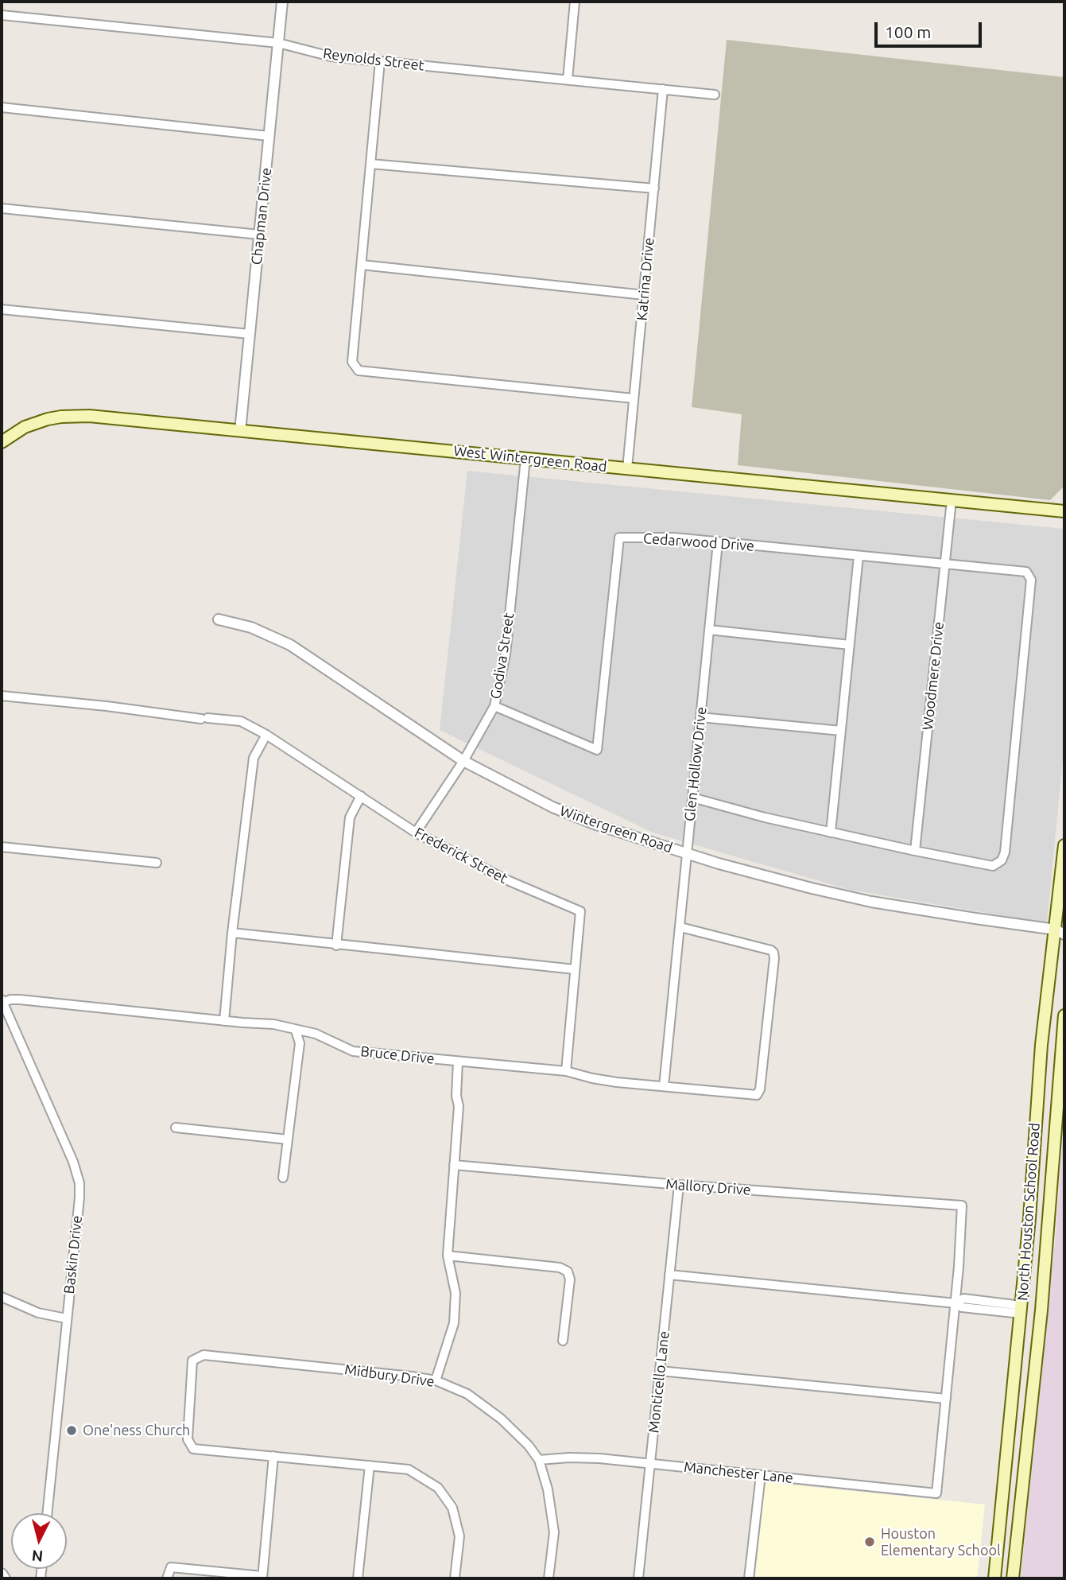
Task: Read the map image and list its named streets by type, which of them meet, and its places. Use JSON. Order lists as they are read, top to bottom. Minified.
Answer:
{"streets":{"main road":["West Wintergreen Road","North Houston School Road"],"street":["Reynolds Street","Chapman Drive","Katrina Drive","Cedarwood Drive","Godiva Street","Woodmere Drive","Glen Hollow Drive","Wintergreen Road","Frederick Street","Bruce Drive","Mallory Drive","Baskin Drive","Midbury Drive","Monticello Lane","Manchester Lane"]},"crossings":[["Reynolds Street","Chapman Drive"],["Reynolds Street","Katrina Drive"],["Chapman Drive","West Wintergreen Road"],["Katrina Drive","West Wintergreen Road"],["West Wintergreen Road","Godiva Street"],["West Wintergreen Road","Woodmere Drive"],["Cedarwood Drive","Godiva Street"],["Cedarwood Drive","Woodmere Drive"],["Cedarwood Drive","Glen Hollow Drive"],["Godiva Street","Wintergreen Road"],["Godiva Street","Frederick Street"],["Glen Hollow Drive","Wintergreen Road"],["Glen Hollow Drive","Bruce Drive"],["Wintergreen Road","North Houston School Road"],["Frederick Street","Bruce Drive"],["Bruce Drive","Baskin Drive"],["Mallory Drive","Monticello Lane"],["Midbury Drive","Manchester Lane"],["Monticello Lane","Manchester Lane"]],"places":["One'ness Church","Houston Elementary School"],"scale_bar":"100 m","north":"bottom"}
